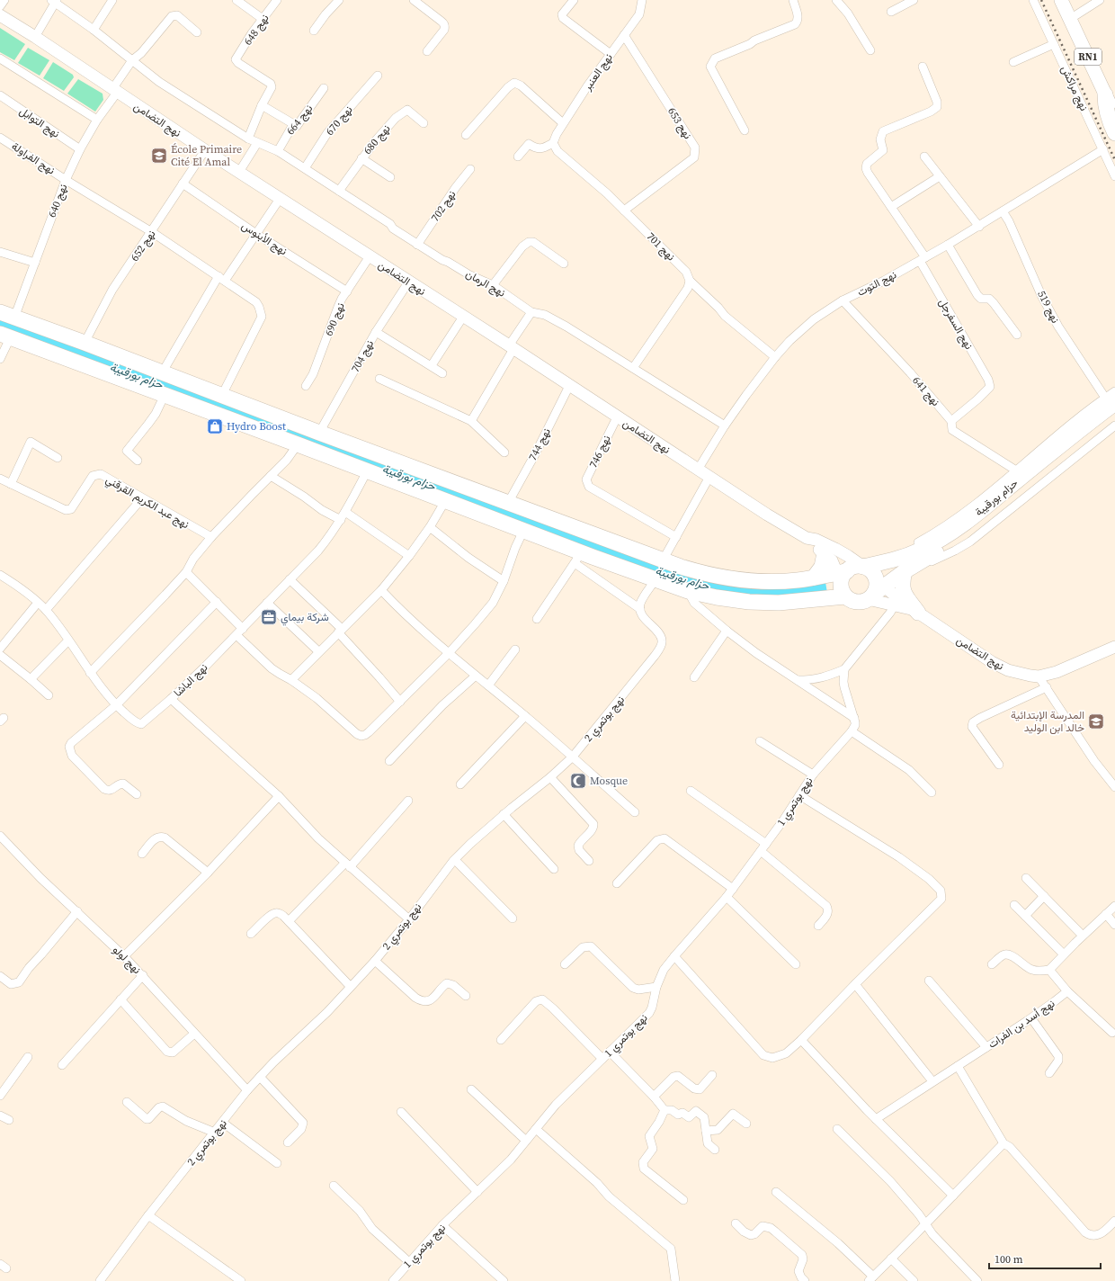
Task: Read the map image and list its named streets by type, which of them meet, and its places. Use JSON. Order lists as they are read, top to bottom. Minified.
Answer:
{"streets":{"highway":["حزام بورقيبة"],"main road":["RN1"],"street":["نهج 648","نهج العنبر","نهج مراكش","نهج التضامن","نهج 664","نهج 670","نهج التوابل","نهج 653","نهج 680","نهج الفراولة","نهج 640","نهج 702","نهج الأبنوس","نهج 652","نهج 701","نهج الرمان","نهج التوت","نهج 519","نهج 690","نهج السفرجل","نهج 704","نهج 641","نهج 744","نهج 746","نهج عبد الكريم القرقني","نهج الباشا","نهج بوتمري 2","نهج بوتمري 1","نهج لولو","نهج أسد بن الفرات"]},"crossings":[["نهج العنبر","نهج 653"],["نهج العنبر","نهج 701"],["نهج مراكش","نهج التوت"],["نهج التضامن","نهج 640"],["نهج التضامن","نهج 652"],["نهج التضامن","نهج التوت"],["نهج التضامن","نهج 690"],["نهج التضامن","نهج 704"],["نهج التضامن","نهج 744"],["نهج التضامن","نهج 746"],["نهج التضامن","حزام بورقيبة"],["نهج 664","نهج الرمان"],["نهج 670","نهج الرمان"],["نهج التوابل","نهج 640"],["نهج 653","نهج 701"],["نهج 680","نهج الرمان"],["نهج الفراولة","نهج 640"],["نهج الفراولة","نهج 652"],["نهج 640","نهج الرمان"],["نهج 702","نهج الرمان"],["نهج الأبنوس","نهج 652"],["نهج الأبنوس","نهج 690"],["نهج 701","نهج التوت"],["نهج الرمان","نهج التوت"],["نهج التوت","نهج 519"],["نهج التوت","نهج السفرجل"],["نهج التوت","نهج 641"],["نهج 519","حزام بورقيبة"],["نهج السفرجل","نهج 641"],["نهج بوتمري 2","نهج لولو"]],"water":["حزام بورقيبة"],"places":{"school or university":["École Primaire Cité El Amal","المدرسة الإبتدائية خالد ابن الوليد"],"shop":["Hydro Boost"],"office":["شركة بيماي"],"mosque":["Mosque"]},"scale_bar":"100 m"}
